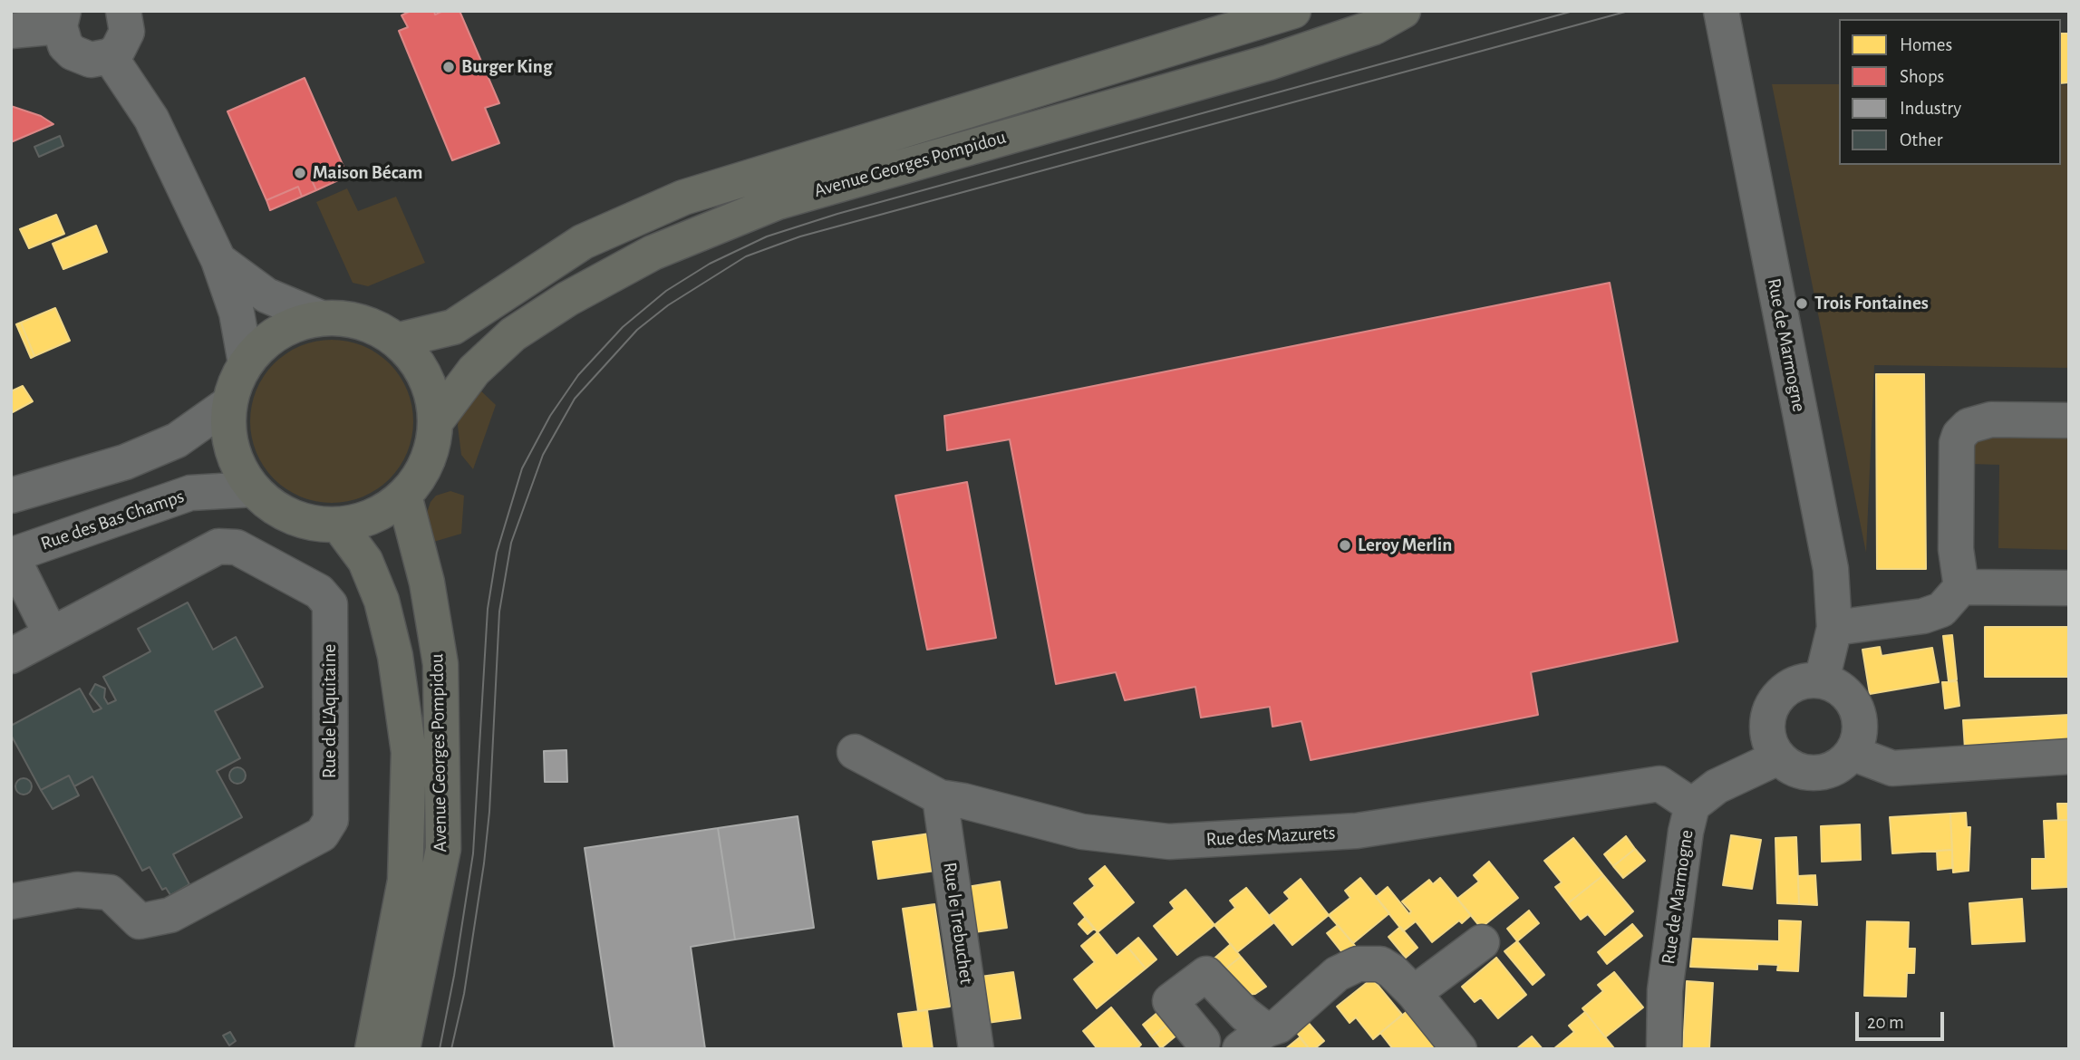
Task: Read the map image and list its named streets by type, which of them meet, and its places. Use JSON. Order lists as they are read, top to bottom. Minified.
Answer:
{"streets":{"main road":["Avenue Georges Pompidou"],"street":["Rue de Marmogne","Rue des Bas Champs","Rue de L'Aquitaine","Rue des Mazurets","Rue le Trebuchet"]},"crossings":[["Avenue Georges Pompidou","Rue des Bas Champs"],["Rue de Marmogne","Rue des Mazurets"],["Rue des Mazurets","Rue le Trebuchet"]],"places":["Burger King","Maison Bécam","Trois Fontaines","Leroy Merlin"],"legend":["Homes","Shops","Industry","Other"],"scale_bar":"20 m"}
